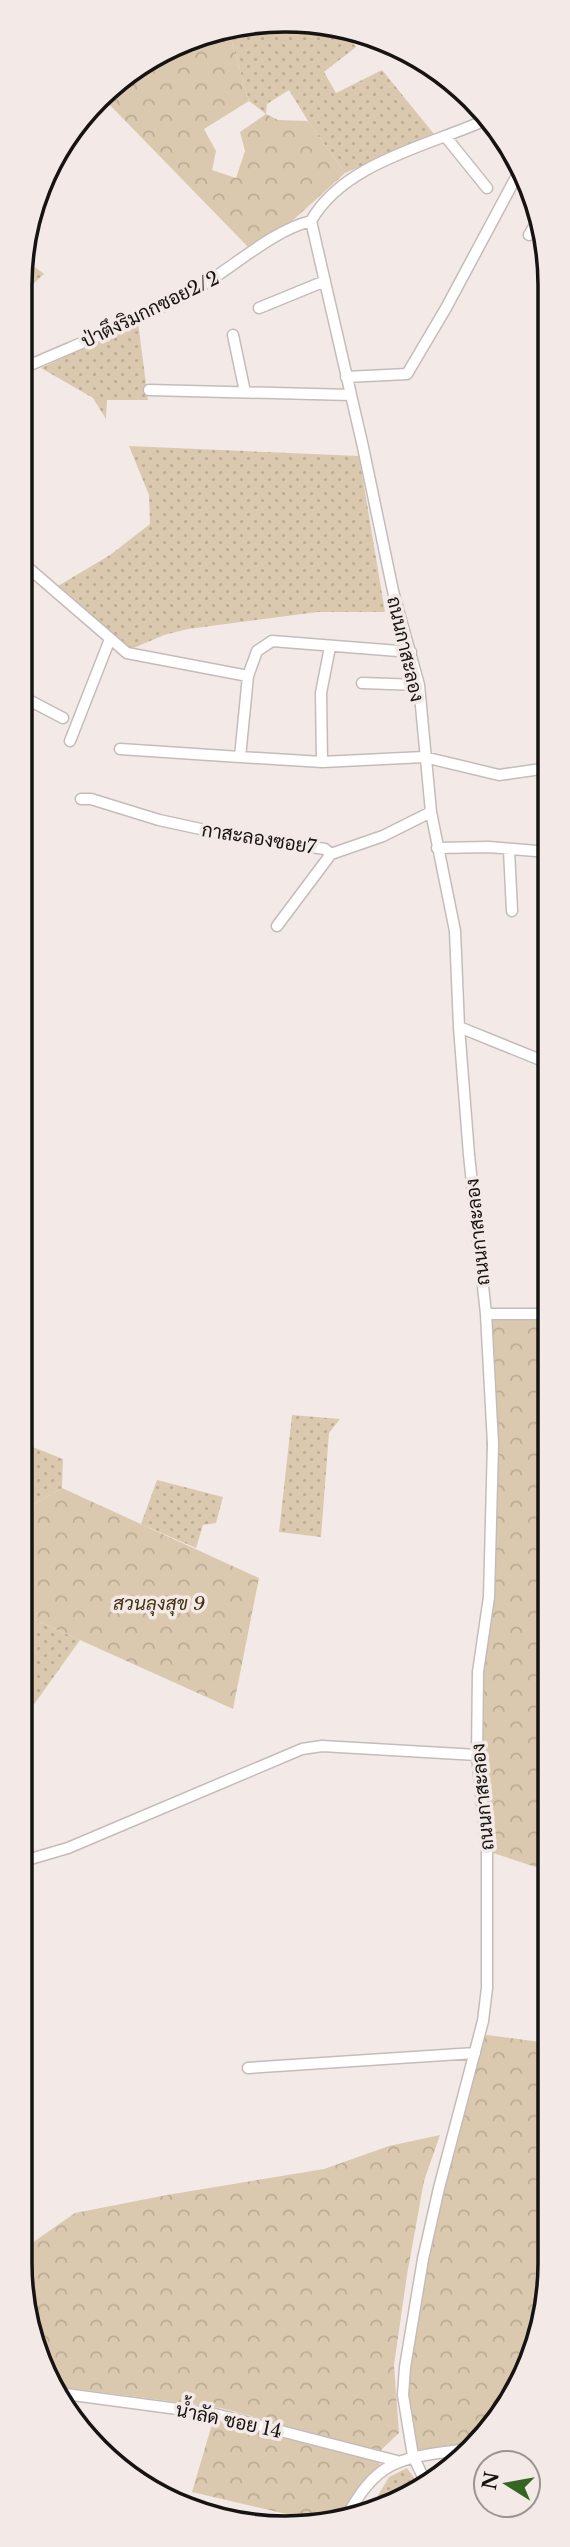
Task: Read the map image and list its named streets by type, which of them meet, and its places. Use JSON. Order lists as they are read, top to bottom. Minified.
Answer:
{"streets":{"street":["ป่าตึงริมกกซอย2/2","ถนนกาสะลอง","กาสะลองซอย7","น้ำลัด ซอย 14"]},"crossings":[["ป่าตึงริมกกซอย2/2","ถนนกาสะลอง"],["ถนนกาสะลอง","กาสะลองซอย7"]],"parks":["สวนลุงสุข 9"],"north":"left"}
